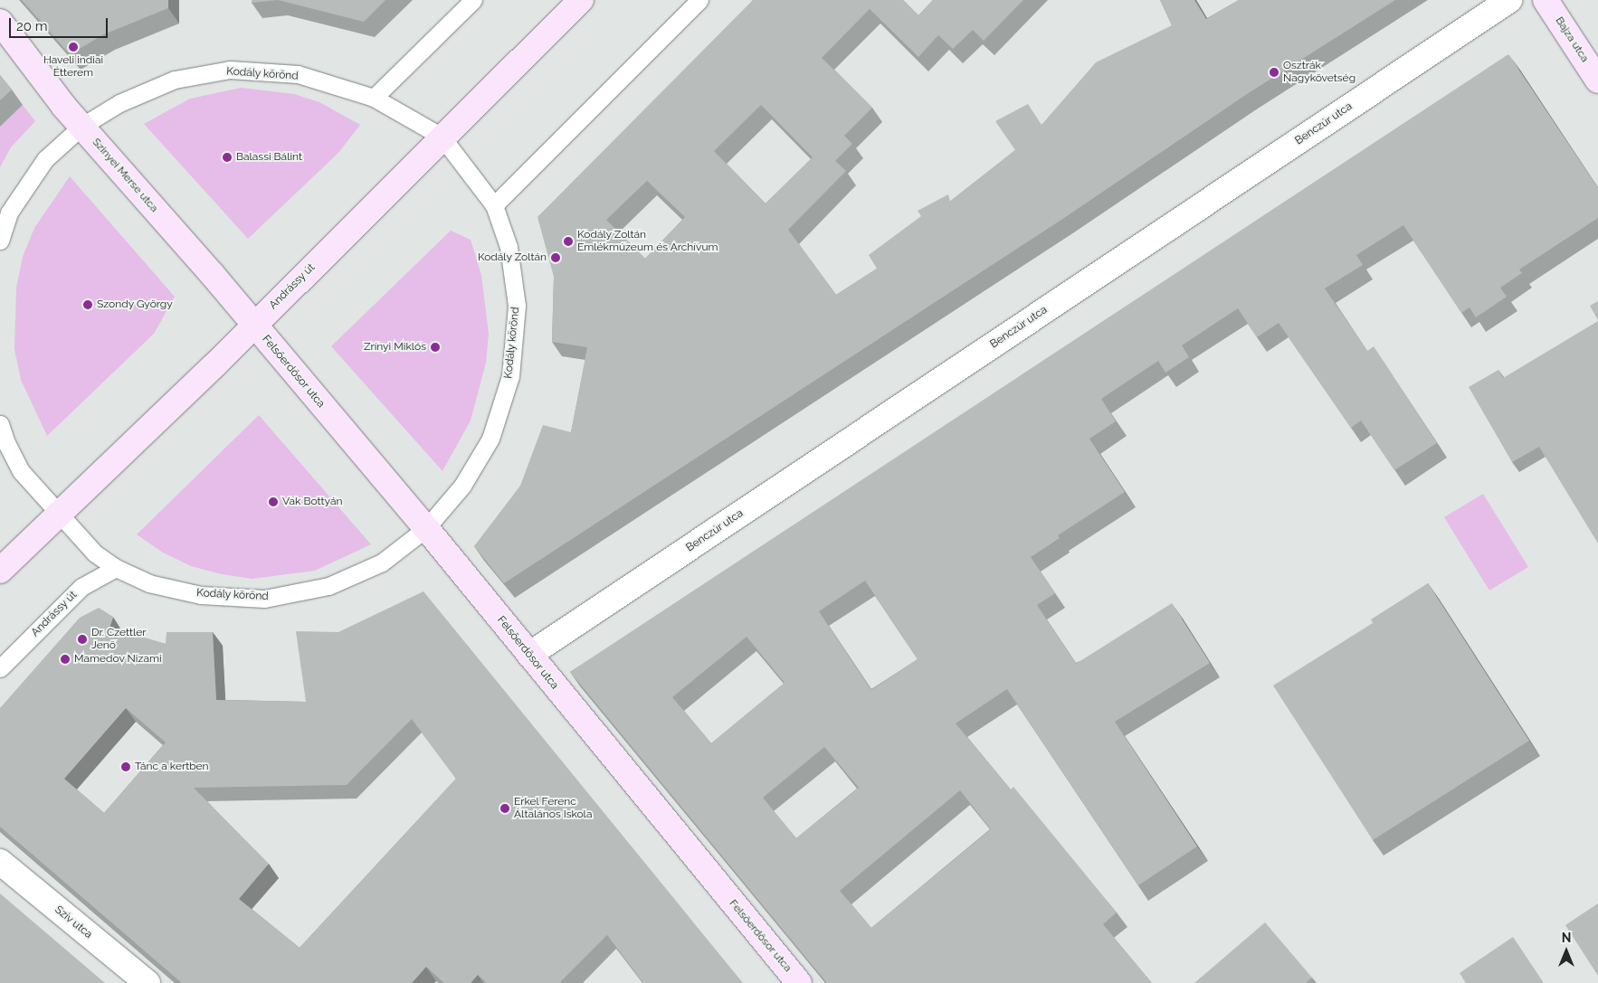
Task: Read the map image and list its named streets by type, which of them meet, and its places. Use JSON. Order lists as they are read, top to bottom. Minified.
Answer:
{"streets":{"street":["Bajza utca","Benczúr utca","Szinyei Merse utca","Andrássy út","Felsőerdősor utca","Szív utca"],"lane":["Kodály körönd"]},"crossings":[["Kodály körönd","Szinyei Merse utca"],["Kodály körönd","Andrássy út"],["Kodály körönd","Felsőerdősor utca"],["Benczúr utca","Felsőerdősor utca"],["Szinyei Merse utca","Andrássy út"],["Szinyei Merse utca","Felsőerdősor utca"],["Andrássy út","Felsőerdősor utca"]],"places":["Haveli indiai Étterem","Osztrák Nagykövetség","Balassi Bálint","Kodály Zoltán Emlékmúzeum és Archívum","Kodály Zoltán","Szondy György","Zrínyi Miklós","Vak Bottyán","Dr. Czettler Jenő","Mamedov Nizami","Tánc a kertben","Erkel Ferenc Általános Iskola"],"scale_bar":"20 m","north":"top"}
